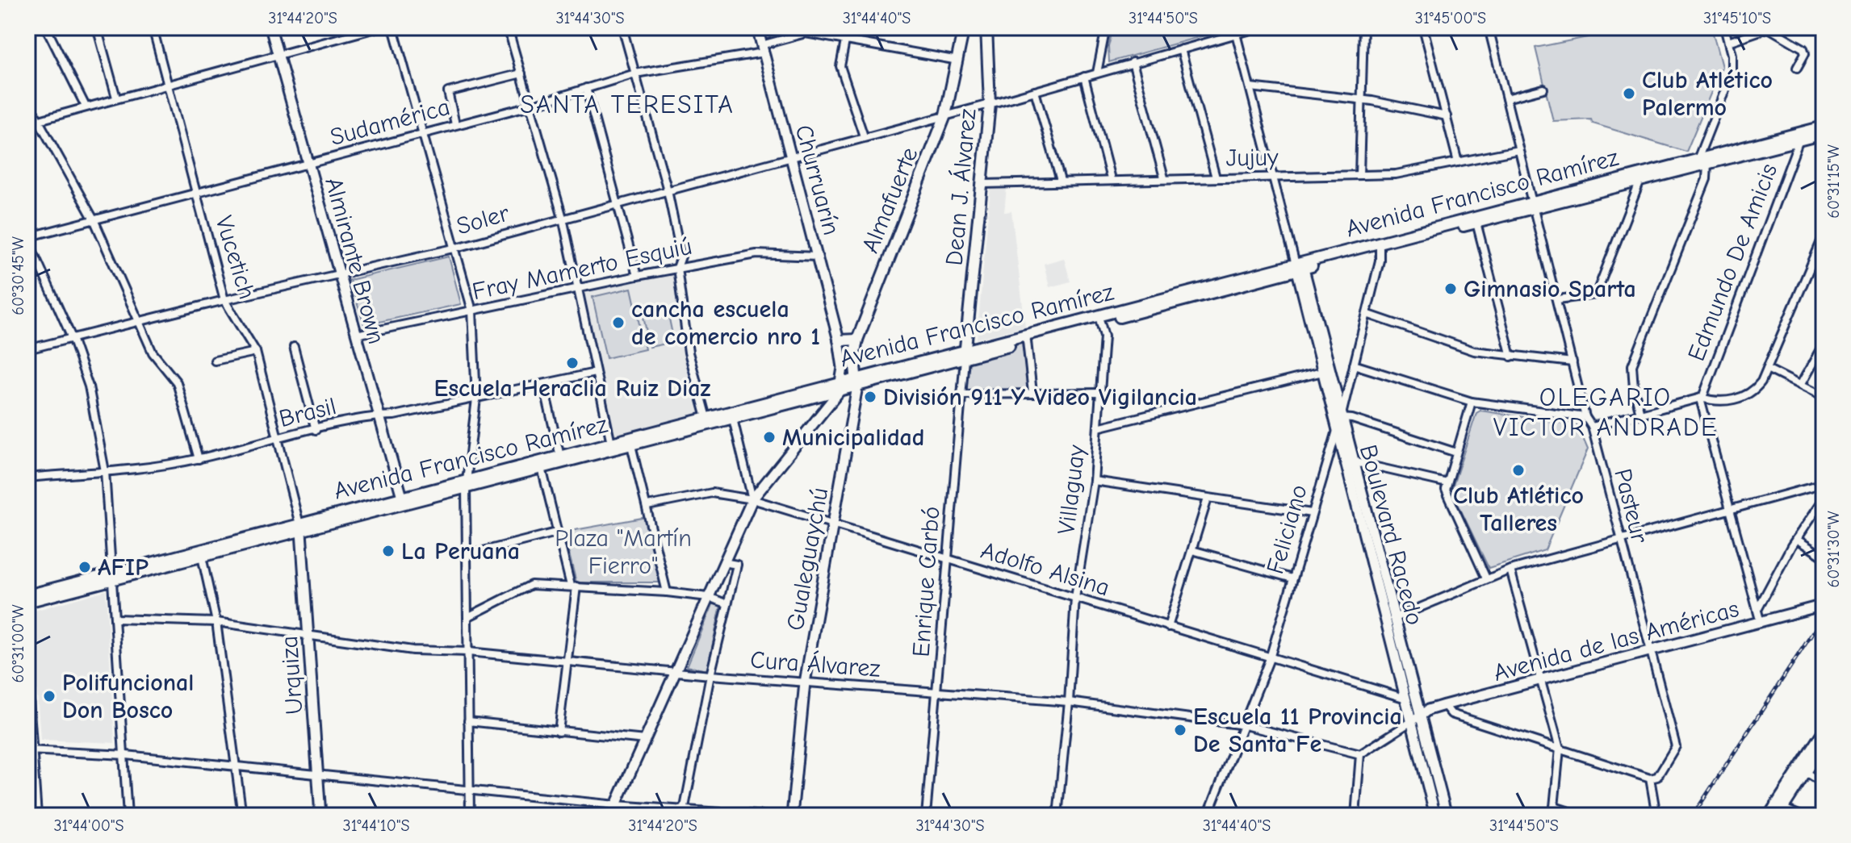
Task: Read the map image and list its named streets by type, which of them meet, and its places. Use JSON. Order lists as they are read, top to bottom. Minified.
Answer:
{"streets":{"main road":["Churruarín","Dean J. Álvarez","Avenida Francisco Ramírez","Almafuerte","Almirante Brown","Boulevard Racedo","Gualeguaychú","Adolfo Alsina","Avenida de las Américas","Urquiza"],"street":["Sudamérica","Jujuy","Soler","Vucetich","Edmundo De Amicis","Fray Mamerto Esquiú","Brasil","Villaguay","Pasteur","Feliciano","Enrique Carbó","Cura Álvarez"]},"crossings":[["Sudamérica","Churruarín"],["Sudamérica","Almafuerte"],["Sudamérica","Vucetich"],["Sudamérica","Almirante Brown"],["Jujuy","Dean J. Álvarez"],["Jujuy","Pasteur"],["Churruarín","Avenida Francisco Ramírez"],["Churruarín","Soler"],["Churruarín","Fray Mamerto Esquiú"],["Dean J. Álvarez","Avenida Francisco Ramírez"],["Dean J. Álvarez","Soler"],["Dean J. Álvarez","Enrique Carbó"],["Avenida Francisco Ramírez","Almafuerte"],["Avenida Francisco Ramírez","Vucetich"],["Avenida Francisco Ramírez","Almirante Brown"],["Avenida Francisco Ramírez","Edmundo De Amicis"],["Avenida Francisco Ramírez","Villaguay"],["Avenida Francisco Ramírez","Pasteur"],["Avenida Francisco Ramírez","Feliciano"],["Avenida Francisco Ramírez","Boulevard Racedo"],["Avenida Francisco Ramírez","Gualeguaychú"],["Avenida Francisco Ramírez","Enrique Carbó"],["Avenida Francisco Ramírez","Urquiza"],["Almafuerte","Soler"],["Almafuerte","Gualeguaychú"],["Soler","Vucetich"],["Soler","Almirante Brown"],["Vucetich","Brasil"],["Vucetich","Urquiza"],["Almirante Brown","Fray Mamerto Esquiú"],["Almirante Brown","Brasil"],["Edmundo De Amicis","Avenida de las Américas"],["Villaguay","Adolfo Alsina"],["Villaguay","Cura Álvarez"],["Pasteur","Avenida de las Américas"],["Feliciano","Boulevard Racedo"],["Feliciano","Adolfo Alsina"],["Feliciano","Cura Álvarez"],["Boulevard Racedo","Adolfo Alsina"],["Gualeguaychú","Adolfo Alsina"],["Gualeguaychú","Cura Álvarez"],["Adolfo Alsina","Enrique Carbó"],["Adolfo Alsina","Avenida de las Américas"],["Enrique Carbó","Cura Álvarez"],["Cura Álvarez","Urquiza"]],"districts":["SANTA TERESITA","OLEGARIO VICTOR ANDRADE"],"parks":["Plaza \"Martín Fierro\""],"places":["Club Atlético Palermo","Gimnasio Sparta","cancha escuela de comercio nro 1","Escuela Heraclia Ruiz Diaz","División 911 Y Video Vigilancia","Municipalidad","Club Atlético Talleres","La Peruana","AFIP","Polifuncional Don Bosco","Escuela 11 Provincia De Santa Fe"],"coordinates":["31°44'20\"S","31°44'30\"S","31°44'40\"S","31°44'50\"S","31°45'00\"S","31°45'10\"S","60°31'15\"W","60°30'45\"W","60°31'30\"W","60°31'00\"W","31°44'00\"S","31°44'10\"S"]}
